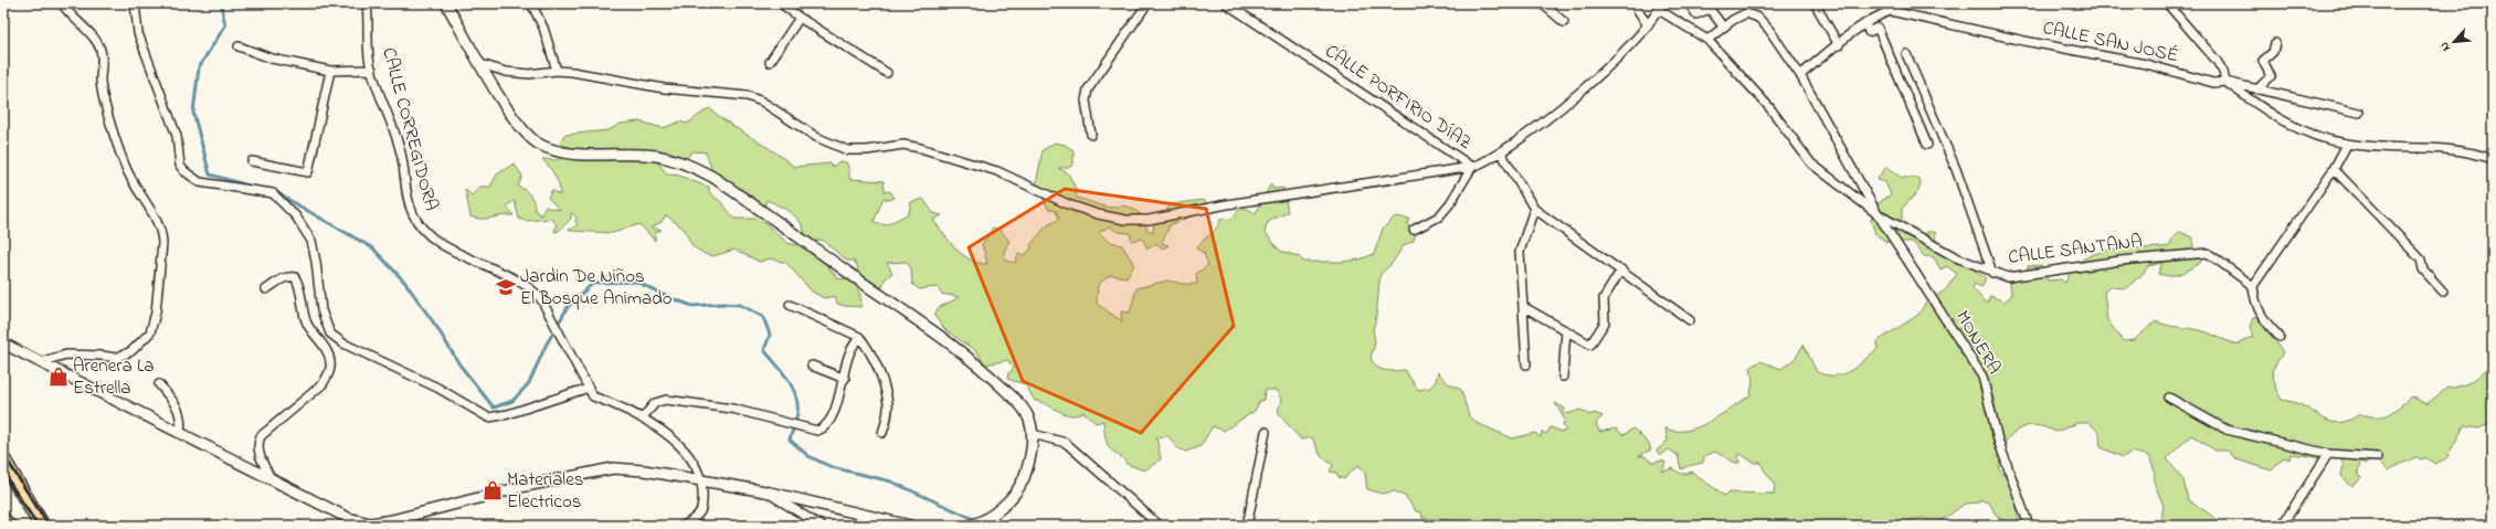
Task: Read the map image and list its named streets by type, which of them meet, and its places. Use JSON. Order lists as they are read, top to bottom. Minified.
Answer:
{"streets":{"street":["CALLE SAN JOSÉ","CALLE PORFIRIO DÍAZ","CALLE CORREGIDORA","CALLE SANTANA","MONERA"]},"crossings":[["CALLE SAN JOSÉ","MONERA"],["CALLE SANTANA","MONERA"]],"places":{"school or university":["Jardin De Niños El Bosque Animado"],"shop":["Arenera La Estrella","Materiales Electricos"]},"north":"bottom left"}
